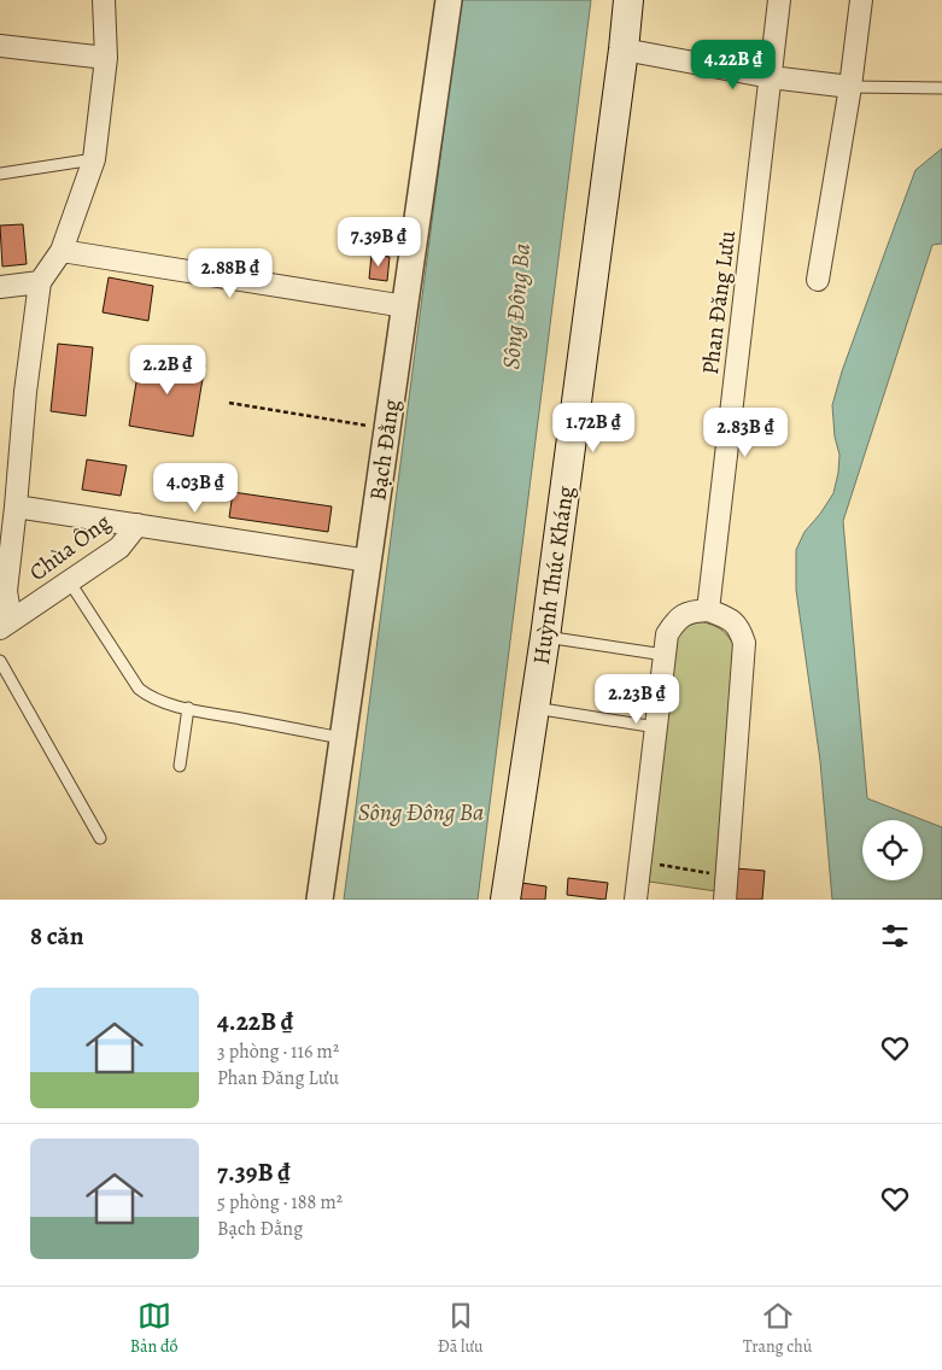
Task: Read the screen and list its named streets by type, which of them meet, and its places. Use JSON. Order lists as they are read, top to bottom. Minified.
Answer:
{"streets":{"main road":["Huỳnh Thúc Kháng"],"street":["Phan Đăng Lưu","Bạch Đằng","Chùa Ông"]},"water":["Sông Đông Ba"],"page":{"price":["4.22B ₫","7.39B ₫","2.88B ₫","2.2B ₫","1.72B ₫","2.83B ₫","4.03B ₫","2.23B ₫"],"heading":"8 căn","list":[{"name":"4.22B ₫","note":"3 phòng · 116 m² · Phan Đăng Lưu"},{"name":"7.39B ₫","note":"5 phòng · 188 m² · Bạch Đằng"}],"tabs":["Bản đồ","Đã lưu","Trang chủ"]}}
